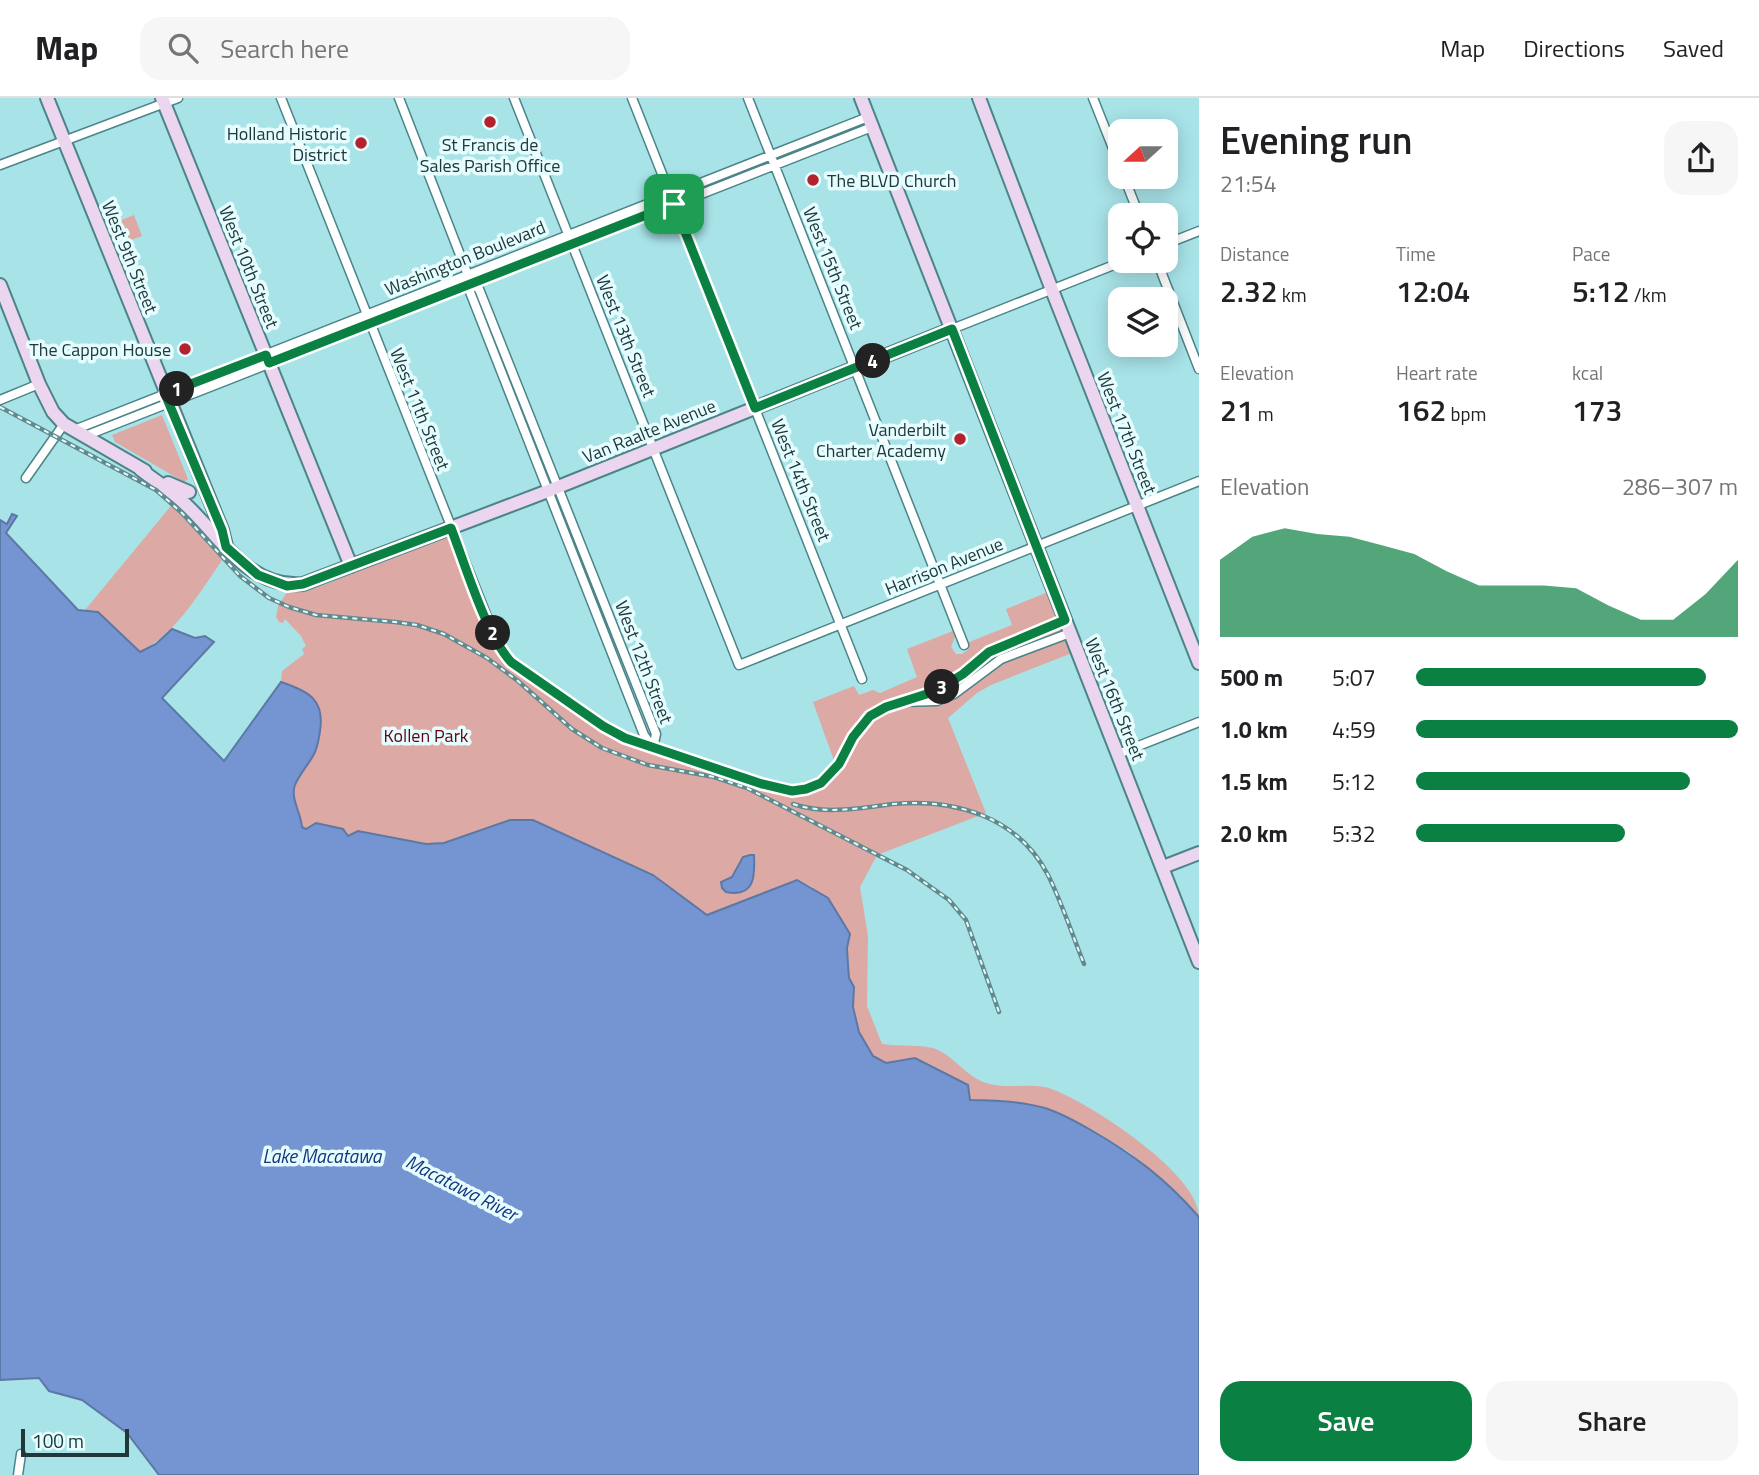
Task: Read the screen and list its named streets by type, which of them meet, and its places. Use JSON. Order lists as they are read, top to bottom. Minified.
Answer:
{"streets":{"street":["West 9th Street","Washington Boulevard","West 10th Street","West 15th Street","West 13th Street","West 11th Street","Van Raalte Avenue","West 17th Street","West 14th Street","Harrison Avenue","West 12th Street","West 16th Street"]},"crossings":[["West 9th Street","Washington Boulevard"],["West 9th Street","Van Raalte Avenue"],["Washington Boulevard","West 10th Street"],["Washington Boulevard","West 15th Street"],["Washington Boulevard","West 13th Street"],["Washington Boulevard","West 11th Street"],["Washington Boulevard","West 14th Street"],["Washington Boulevard","West 12th Street"],["Washington Boulevard","West 16th Street"],["West 10th Street","Van Raalte Avenue"],["West 15th Street","Van Raalte Avenue"],["West 15th Street","Harrison Avenue"],["West 13th Street","Van Raalte Avenue"],["West 13th Street","Harrison Avenue"],["West 11th Street","Van Raalte Avenue"],["West 11th Street","West 12th Street"],["Van Raalte Avenue","West 17th Street"],["Van Raalte Avenue","West 14th Street"],["Van Raalte Avenue","West 12th Street"],["Van Raalte Avenue","West 16th Street"],["West 17th Street","Harrison Avenue"],["West 14th Street","Harrison Avenue"],["Harrison Avenue","West 16th Street"]],"water":["Lake Macatawa","Macatawa River"],"parks":["Kollen Park"],"places":["St Francis de Sales Parish Office","Holland Historic District","The BLVD Church","The Cappon House","Vanderbilt Charter Academy"],"scale_bar":"100 m","north":"left","page":{"header":"Map","search":"Search here","nav":["Map","Directions","Saved"],"heading":["Evening run","21:54"],"stats":[["Distance","2.32 km"],["Time","12:04"],["Pace","5:12 /km"],["Elevation","21 m"],["Heart rate","162 bpm"],["kcal","173"]],"pins":["4","1","2","3"],"chart":["Elevation","286–307 m"],"list":[{"name":"500 m","note":"5:07"},{"name":"1.0 km","note":"4:59"},{"name":"1.5 km","note":"5:12"},{"name":"2.0 km","note":"5:32"}],"buttons":["Save","Share"],"scale":"100 m"}}
